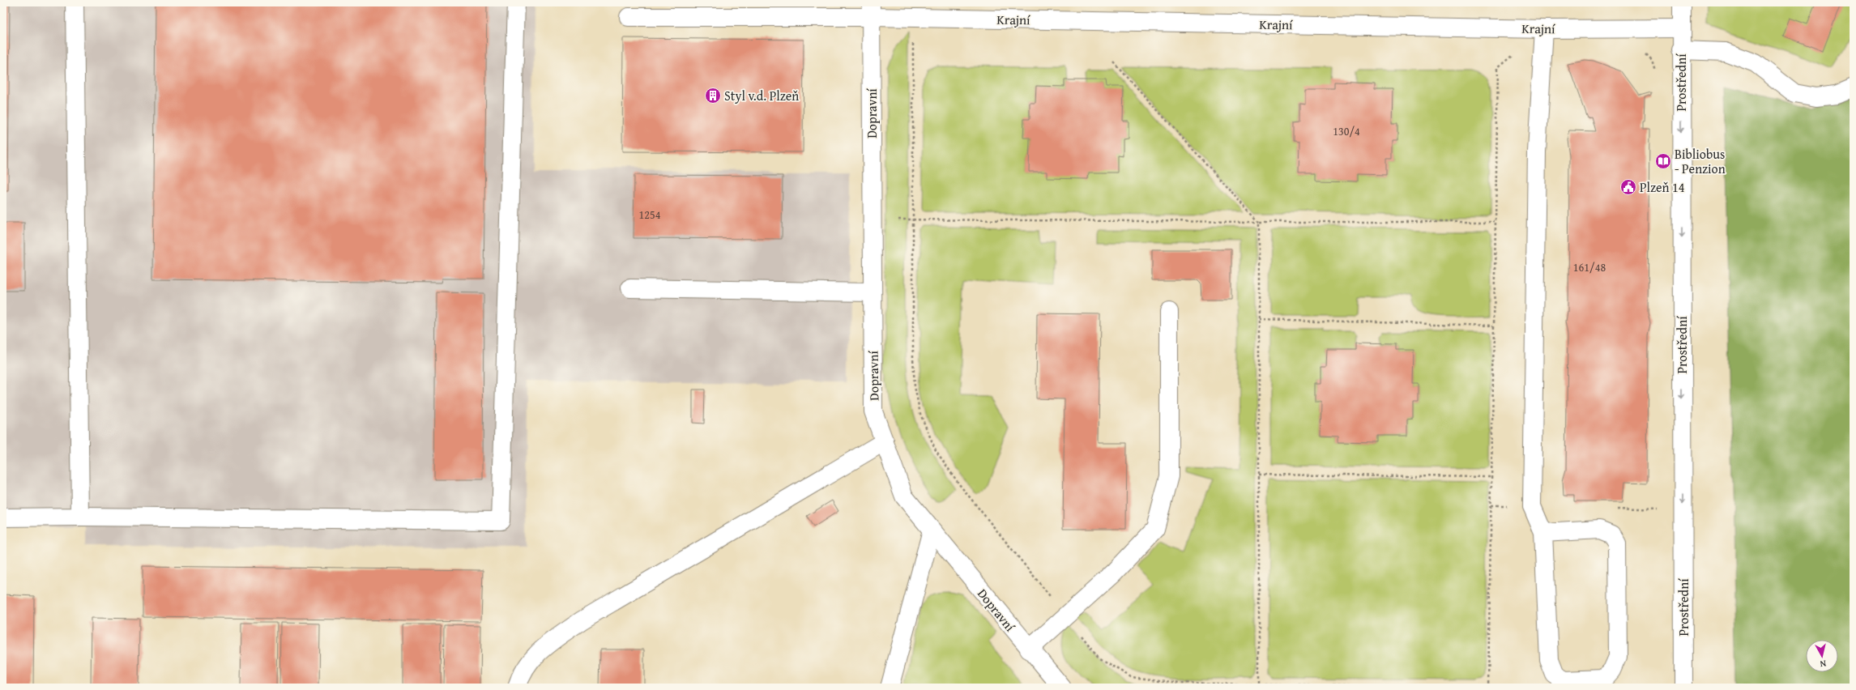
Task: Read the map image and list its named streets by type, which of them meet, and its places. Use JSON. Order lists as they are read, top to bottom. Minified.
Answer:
{"streets":{"street":["Krajní","Prostřední","Dopravní"]},"crossings":[["Krajní","Prostřední"],["Krajní","Dopravní"]],"places":{"building":["Styl v.d. Plzeň"],"library":["Bibliobus - Penzion"],"public building":["Plzeň 14"]},"house_numbers":["130/4","1254","161/48"],"north":"bottom"}
